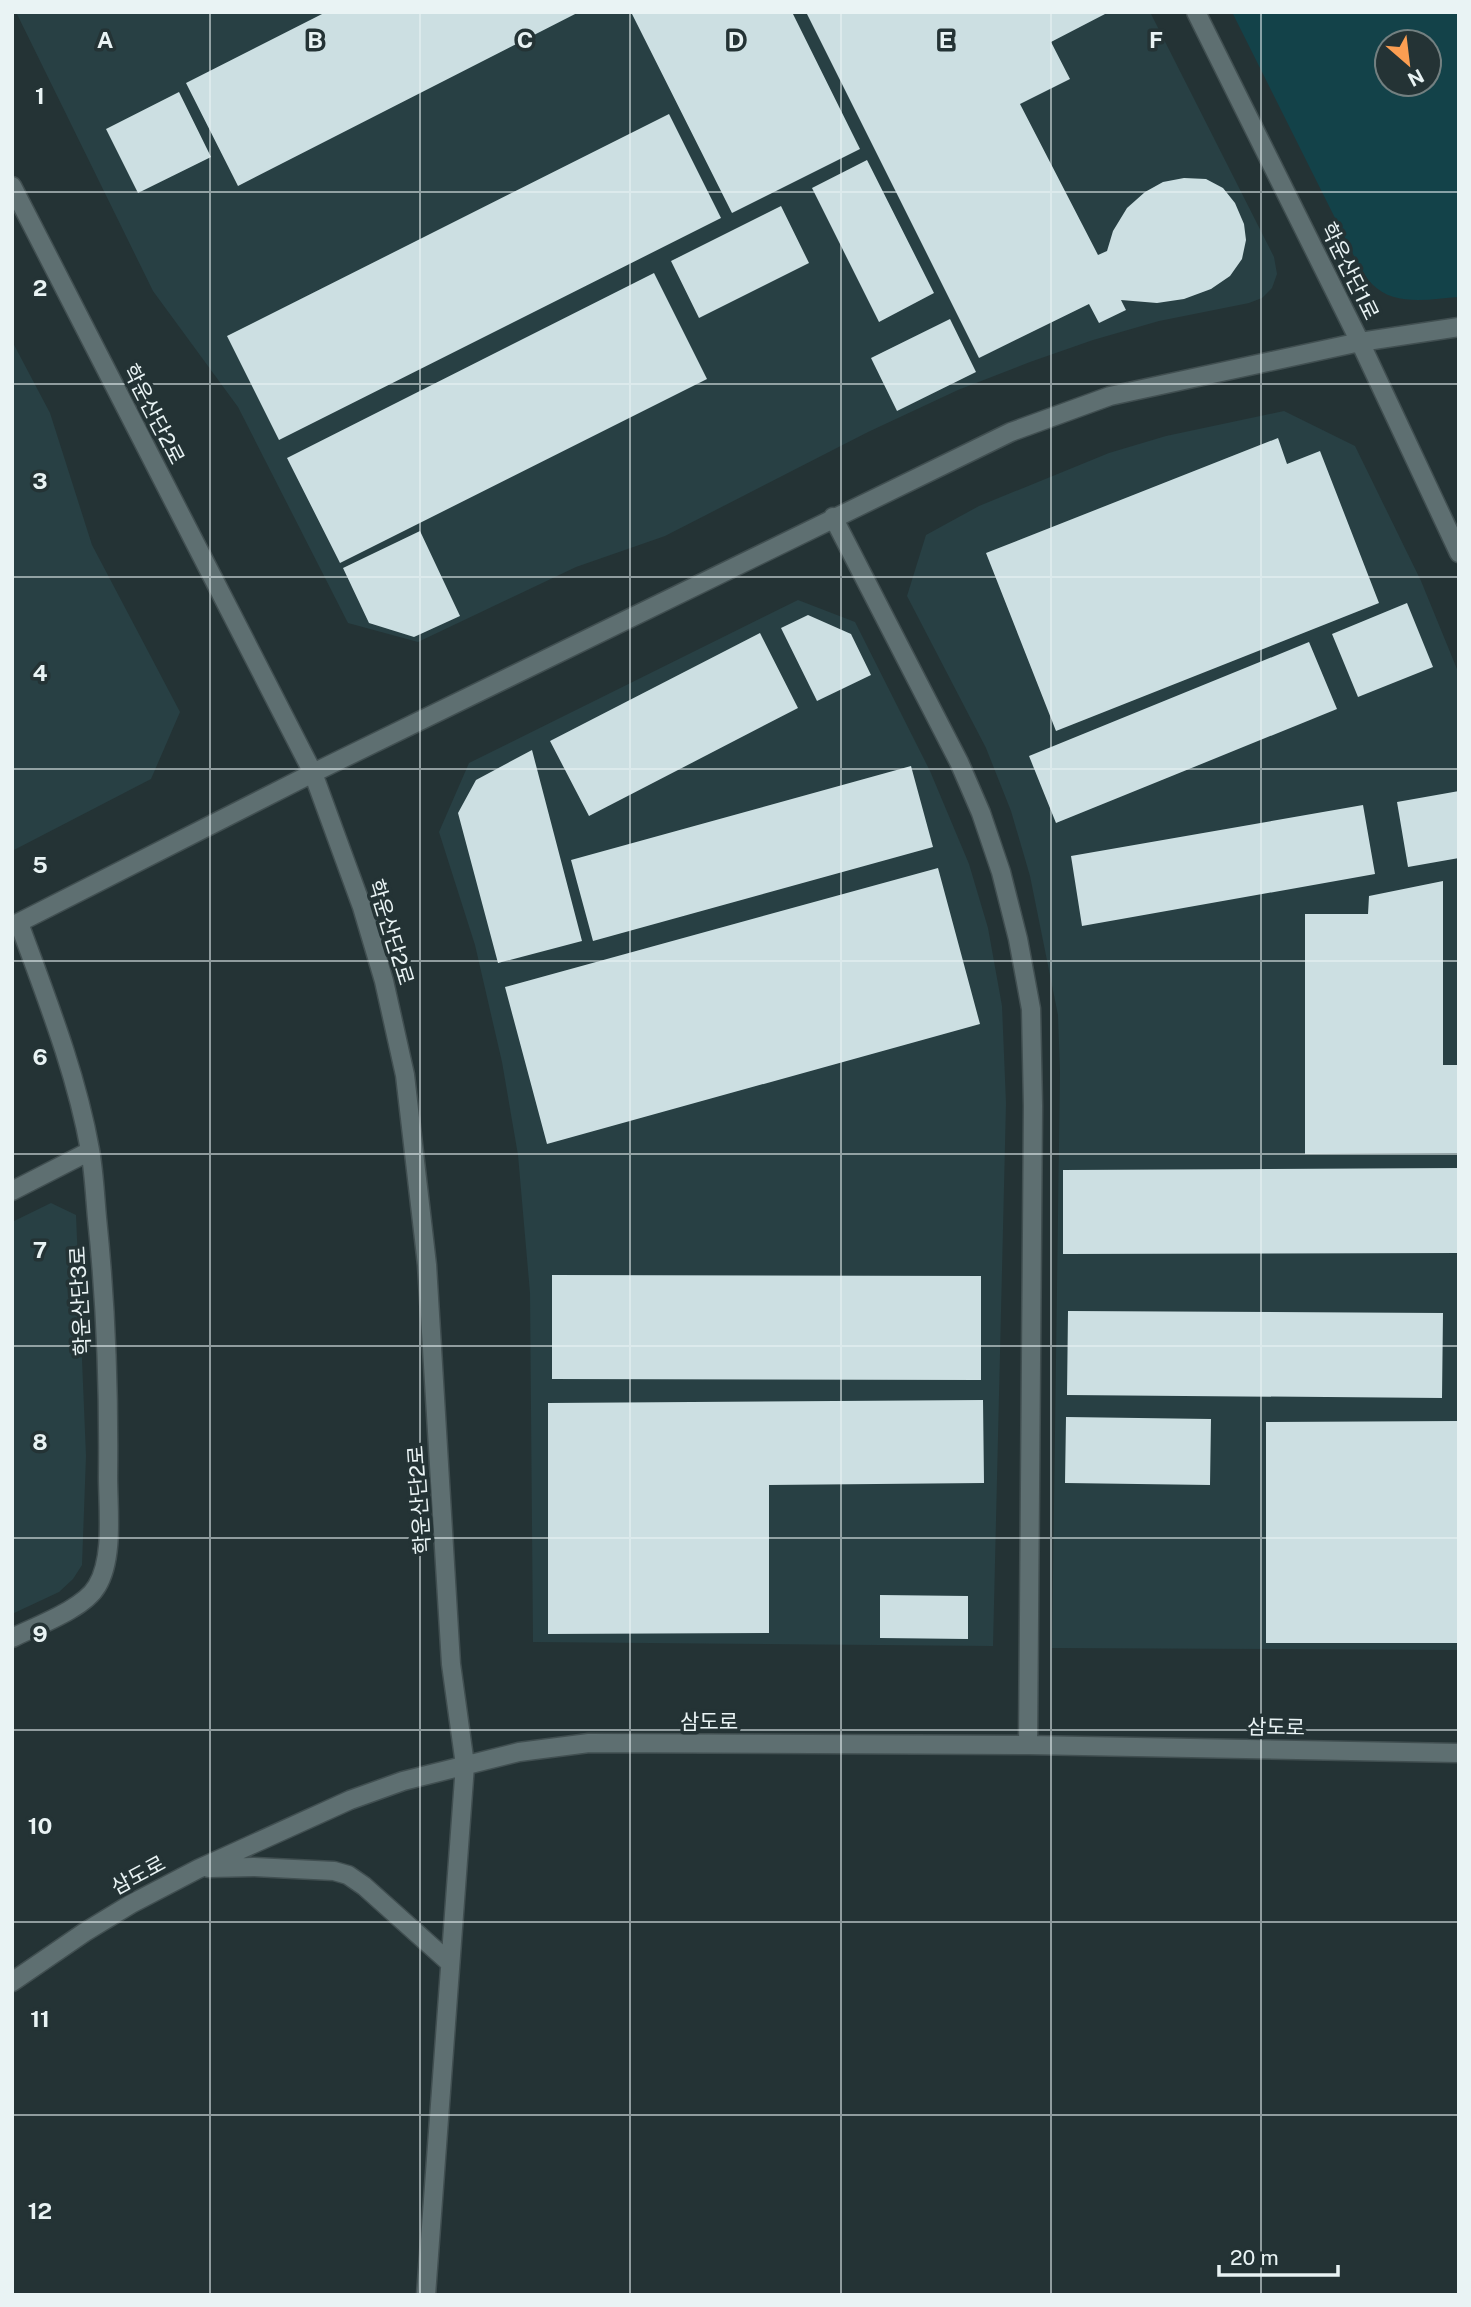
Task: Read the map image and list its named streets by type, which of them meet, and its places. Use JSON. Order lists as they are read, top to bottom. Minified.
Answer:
{"streets":{"street":["학운산단1로","학운산단2로","학운산단3로","삼도로"]},"crossings":[["학운산단1로","학운산단3로"],["학운산단2로","학운산단3로"],["학운산단2로","삼도로"]],"scale_bar":"20 m","north":"bottom right","grid":{"columns":["A","B","C","D","E","F"],"rows":["1","2","3","4","5","6","7","8","9","10","11","12"]}}
